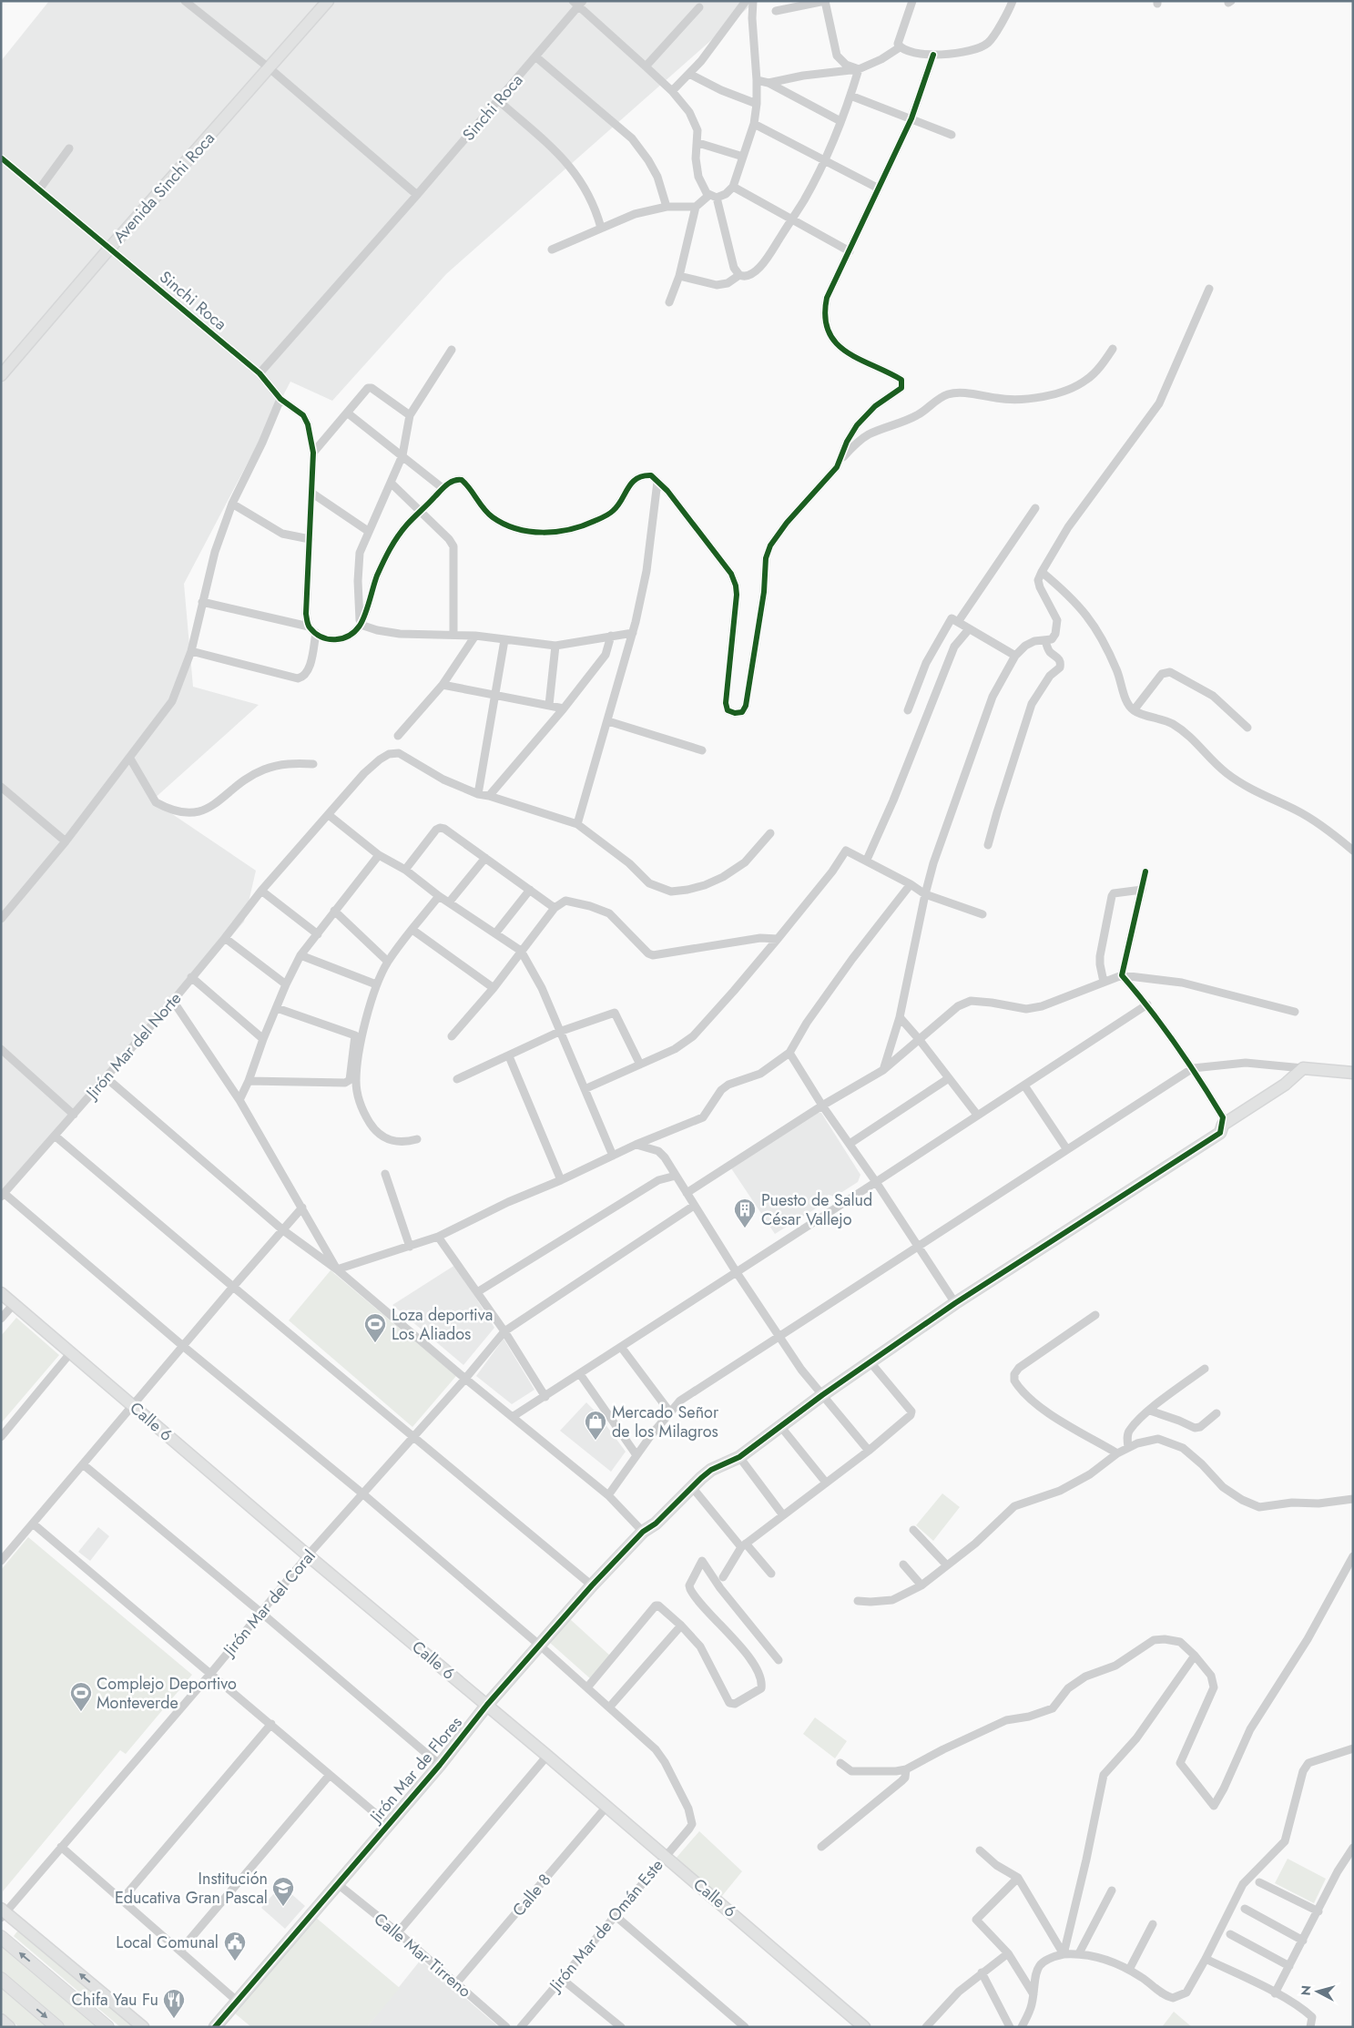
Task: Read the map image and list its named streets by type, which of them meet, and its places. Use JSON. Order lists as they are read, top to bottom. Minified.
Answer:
{"streets":{"street":["Sinchi Roca","Avenida Sinchi Roca","Jirón Mar del Norte","Calle 6","Jirón Mar del Coral","Jirón Mar de Flores","Calle 8","Jirón Mar de Omán Este","Calle Mar Tirreno"]},"crossings":[["Sinchi Roca","Avenida Sinchi Roca"],["Calle 6","Jirón Mar del Coral"],["Calle 6","Jirón Mar de Flores"],["Calle 6","Calle 8"],["Calle 6","Jirón Mar de Omán Este"],["Jirón Mar de Flores","Calle Mar Tirreno"],["Calle 8","Calle Mar Tirreno"]],"places":{"building":["Puesto de Salud César Vallejo"],"sports":["Loza deportiva Los Aliados","Complejo Deportivo Monteverde"],"shop":["Mercado Señor de los Milagros"],"school or university":["Institución Educativa Gran Pascal"],"public building":["Local Comunal"],"restaurant":["Chifa Yau Fu"]},"north":"left"}
